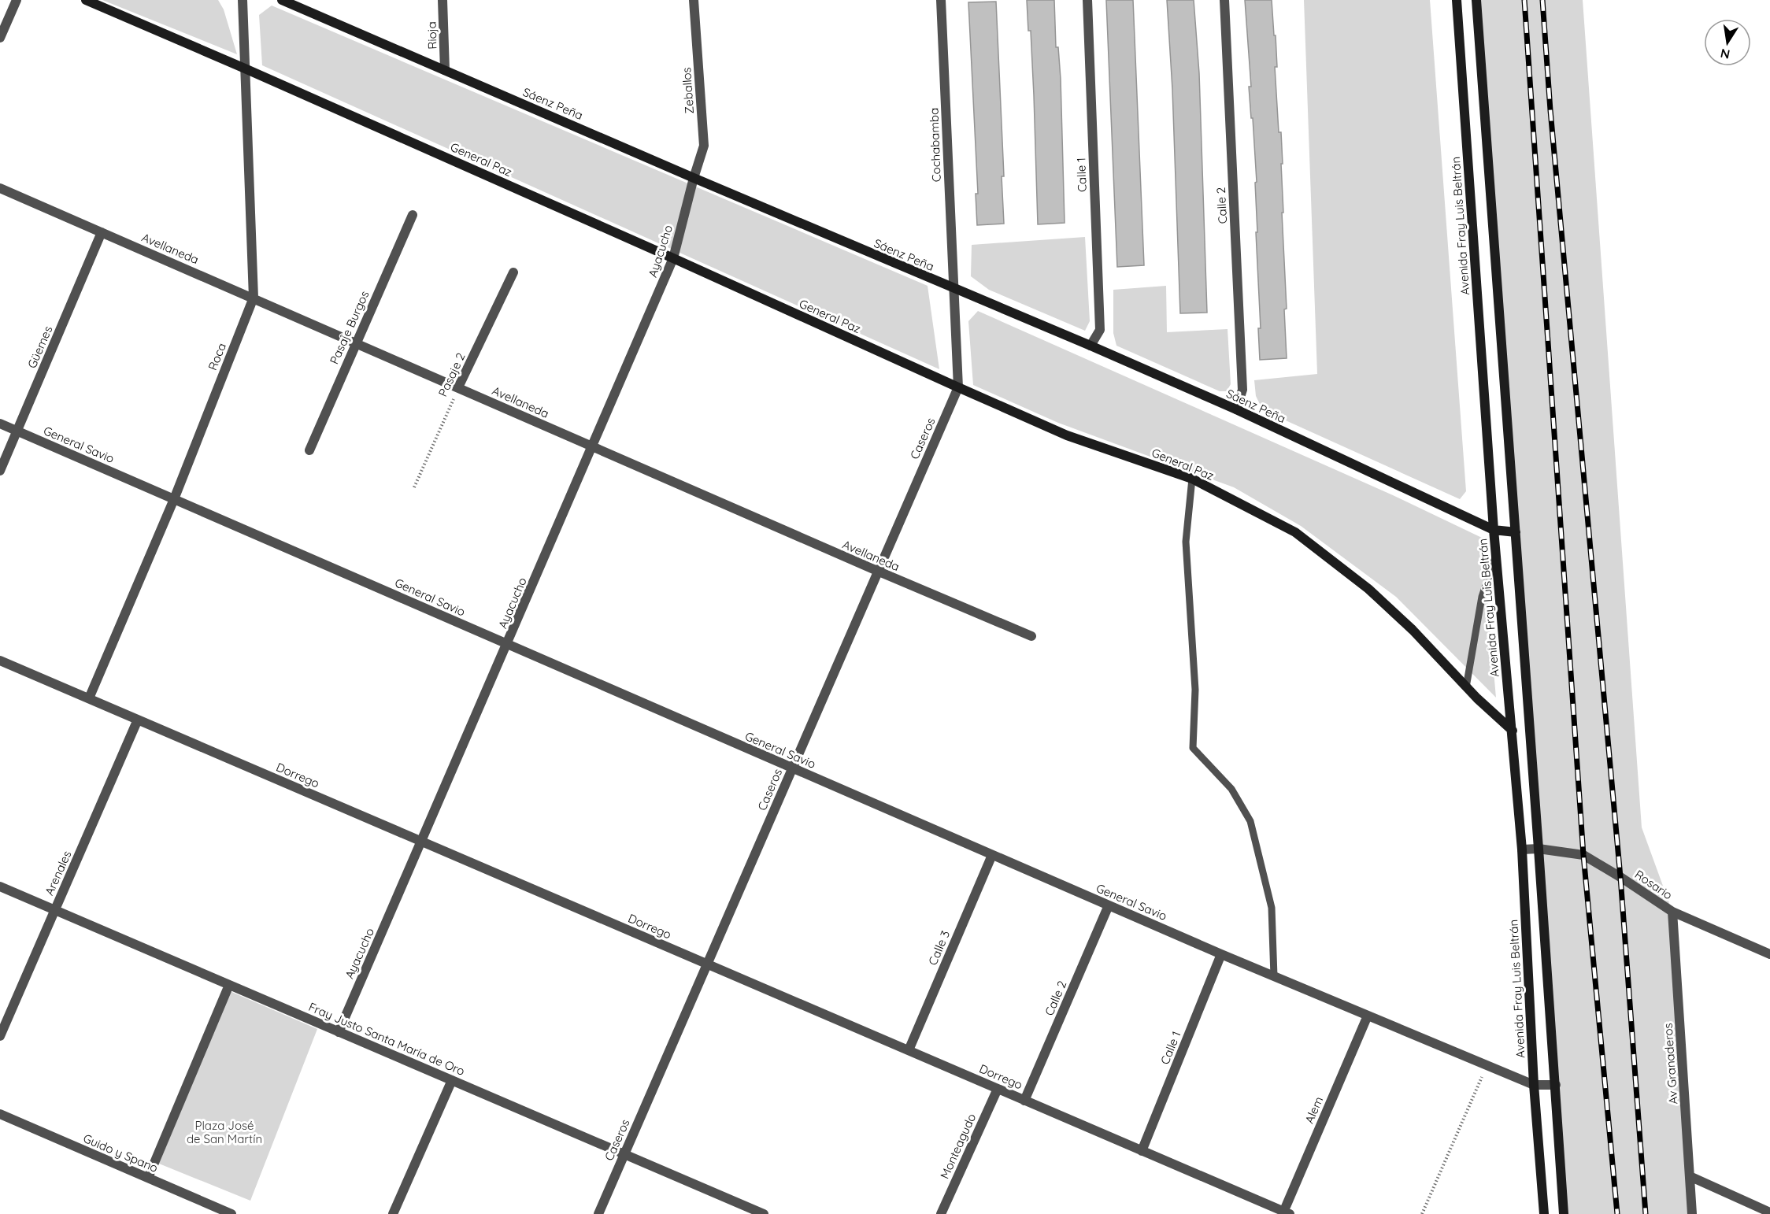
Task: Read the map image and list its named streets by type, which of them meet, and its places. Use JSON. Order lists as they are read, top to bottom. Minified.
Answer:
{"streets":{"street":["Rioja","Zeballos","Sáenz Peña","Cochabamba","General Paz","Calle 1","Calle 2","Avenida Fray Luis Beltrán","Avellaneda","Ayacucho","Pasaje Burgos","Güemes","Roca","Pasaje 2","Caseros","General Savio","Dorrego","Arenales","Rosario","Calle 3","Fray Justo Santa María de Oro","Av Granaderos","Alem","Monteagudo","Guido y Spano"]},"crossings":[["Rioja","Sáenz Peña"],["Zeballos","Sáenz Peña"],["Zeballos","Ayacucho"],["Sáenz Peña","Cochabamba"],["Sáenz Peña","Calle 1"],["Sáenz Peña","Calle 2"],["Sáenz Peña","Avenida Fray Luis Beltrán"],["Sáenz Peña","Ayacucho"],["Sáenz Peña","Caseros"],["Cochabamba","Caseros"],["General Paz","Avenida Fray Luis Beltrán"],["General Paz","Ayacucho"],["General Paz","Roca"],["General Paz","Caseros"],["Calle 1","General Savio"],["Calle 1","Dorrego"],["Calle 2","General Savio"],["Calle 2","Dorrego"],["Avenida Fray Luis Beltrán","General Savio"],["Avenida Fray Luis Beltrán","Rosario"],["Avellaneda","Ayacucho"],["Avellaneda","Pasaje Burgos"],["Avellaneda","Güemes"],["Avellaneda","Roca"],["Avellaneda","Pasaje 2"],["Avellaneda","Caseros"],["Ayacucho","General Savio"],["Ayacucho","Dorrego"],["Ayacucho","Fray Justo Santa María de Oro"],["Güemes","General Savio"],["Roca","General Savio"],["Roca","Dorrego"],["Caseros","General Savio"],["Caseros","Dorrego"],["Caseros","Fray Justo Santa María de Oro"],["General Savio","Calle 3"],["General Savio","Alem"],["Dorrego","Arenales"],["Dorrego","Calle 3"],["Dorrego","Alem"],["Dorrego","Monteagudo"],["Arenales","Fray Justo Santa María de Oro"],["Rosario","Av Granaderos"]],"parks":["Plaza José de San Martín"],"north":"bottom"}
